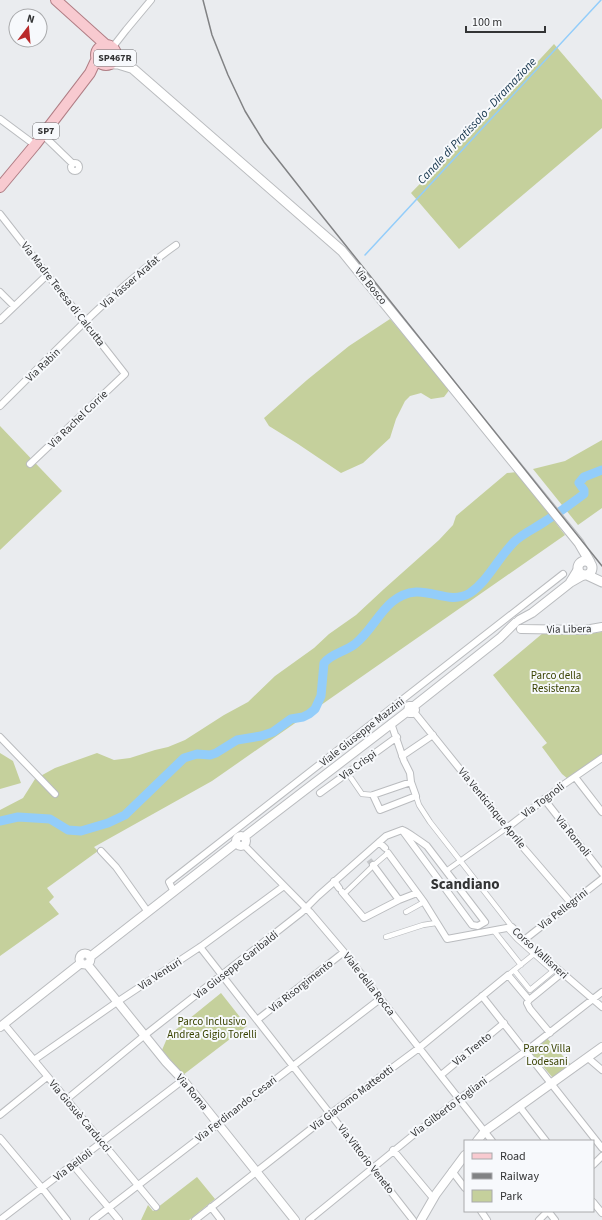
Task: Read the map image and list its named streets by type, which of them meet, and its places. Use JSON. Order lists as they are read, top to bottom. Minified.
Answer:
{"streets":{"main road":["SP467R","SP7","Via Bosco"],"street":["Via Yasser Arafat","Via Madre Teresa di Calcutta","Via Rabin","Via Rachel Corrie","Via Libera","Viale Giuseppe Mazzini","Via Crispi","Via Tognoli","Via Venticinque Aprile","Via Romoli","Via Pellegrini","Corso Vallisneri","Via Giuseppe Garibaldi","Via Venturi","Viale della Rocca","Via Risorgimento","Via Trento","Via Roma","Via Giacomo Matteotti","Via Gilberto Fogliani","Via Ferdinando Cesari","Via Giosuè Carducci","Via Vittorio Veneto","Via Belloli"]},"crossings":[["SP467R","SP7"],["SP467R","Via Bosco"],["SP467R","Viale Giuseppe Mazzini"],["SP7","Via Bosco"],["Via Yasser Arafat","Via Madre Teresa di Calcutta"],["Via Yasser Arafat","Via Rabin"],["Via Bosco","Viale Giuseppe Mazzini"],["Via Madre Teresa di Calcutta","Via Rabin"],["Via Madre Teresa di Calcutta","Via Rachel Corrie"],["Via Libera","Viale Giuseppe Mazzini"],["Viale Giuseppe Mazzini","Via Venticinque Aprile"],["Viale Giuseppe Mazzini","Viale della Rocca"],["Viale Giuseppe Mazzini","Via Roma"],["Viale Giuseppe Mazzini","Via Giosuè Carducci"],["Via Tognoli","Via Venticinque Aprile"],["Via Tognoli","Via Romoli"],["Via Tognoli","Corso Vallisneri"],["Via Venticinque Aprile","Via Pellegrini"],["Via Pellegrini","Corso Vallisneri"],["Corso Vallisneri","Via Gilberto Fogliani"],["Via Giuseppe Garibaldi","Viale della Rocca"],["Via Giuseppe Garibaldi","Via Roma"],["Via Giuseppe Garibaldi","Via Giosuè Carducci"],["Via Giuseppe Garibaldi","Via Vittorio Veneto"],["Via Venturi","Viale della Rocca"],["Via Venturi","Via Roma"],["Via Venturi","Via Giosuè Carducci"],["Via Venturi","Via Vittorio Veneto"],["Viale della Rocca","Via Risorgimento"],["Viale della Rocca","Via Trento"],["Viale della Rocca","Via Giacomo Matteotti"],["Viale della Rocca","Via Gilberto Fogliani"],["Viale della Rocca","Via Ferdinando Cesari"],["Via Risorgimento","Via Vittorio Veneto"],["Via Roma","Via Giacomo Matteotti"],["Via Roma","Via Ferdinando Cesari"],["Via Roma","Via Belloli"],["Via Giacomo Matteotti","Via Vittorio Veneto"],["Via Gilberto Fogliani","Via Vittorio Veneto"],["Via Ferdinando Cesari","Via Giosuè Carducci"],["Via Ferdinando Cesari","Via Vittorio Veneto"],["Via Giosuè Carducci","Via Belloli"]],"districts":["Scandiano"],"water":["Canale di Pratissolo - Diramazione"],"parks":["Parco della Resistenza","Parco Inclusivo Andrea Gigio Torelli","Parco Villa Lodesani"],"legend":["Road","Railway","Park"],"scale_bar":"100 m","north":"top"}
